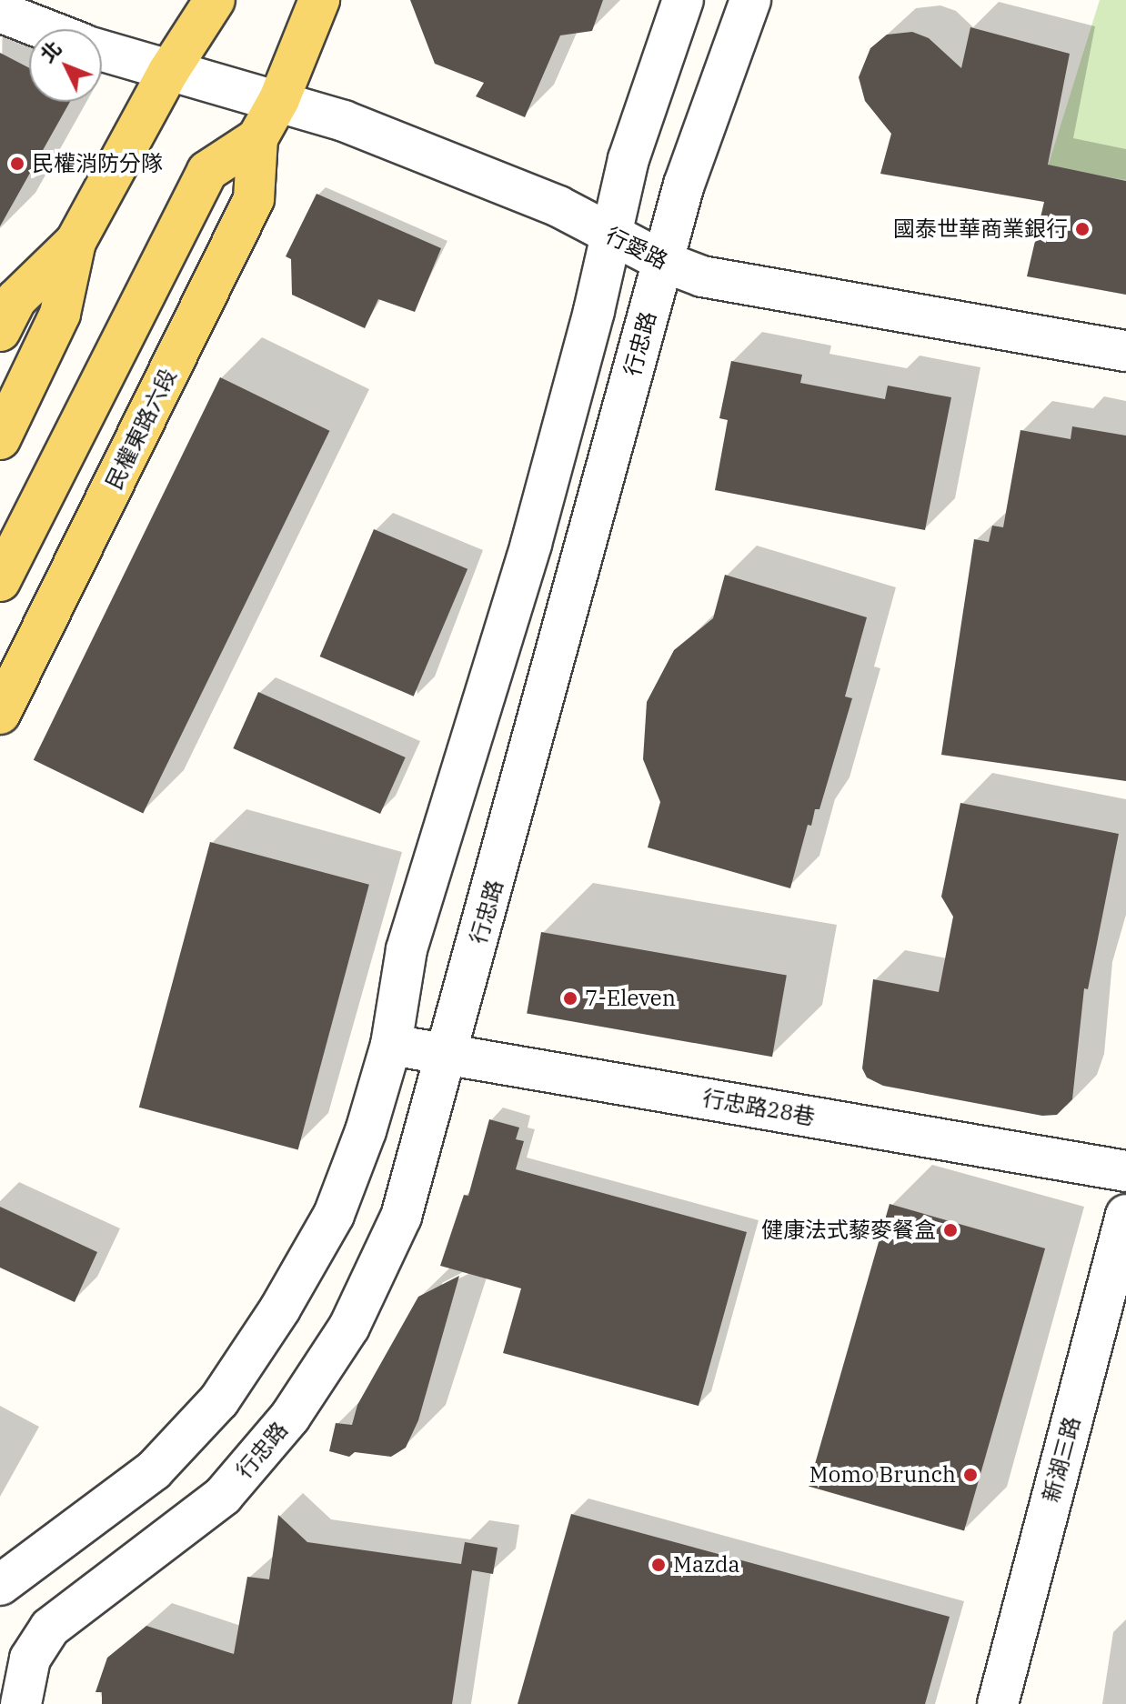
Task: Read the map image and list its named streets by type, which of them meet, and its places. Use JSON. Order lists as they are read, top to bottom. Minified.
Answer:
{"streets":{"main road":["民權東路六段"],"street":["行愛路","行忠路","行忠路28巷","新湖三路"]},"crossings":[["行愛路","行忠路"],["行愛路","民權東路六段"],["行忠路","行忠路28巷"]],"places":["民權消防分隊","國泰世華商業銀行","7-Eleven","健康法式藜麥餐盒","Momo Brunch","Mazda"],"north":"top left"}
